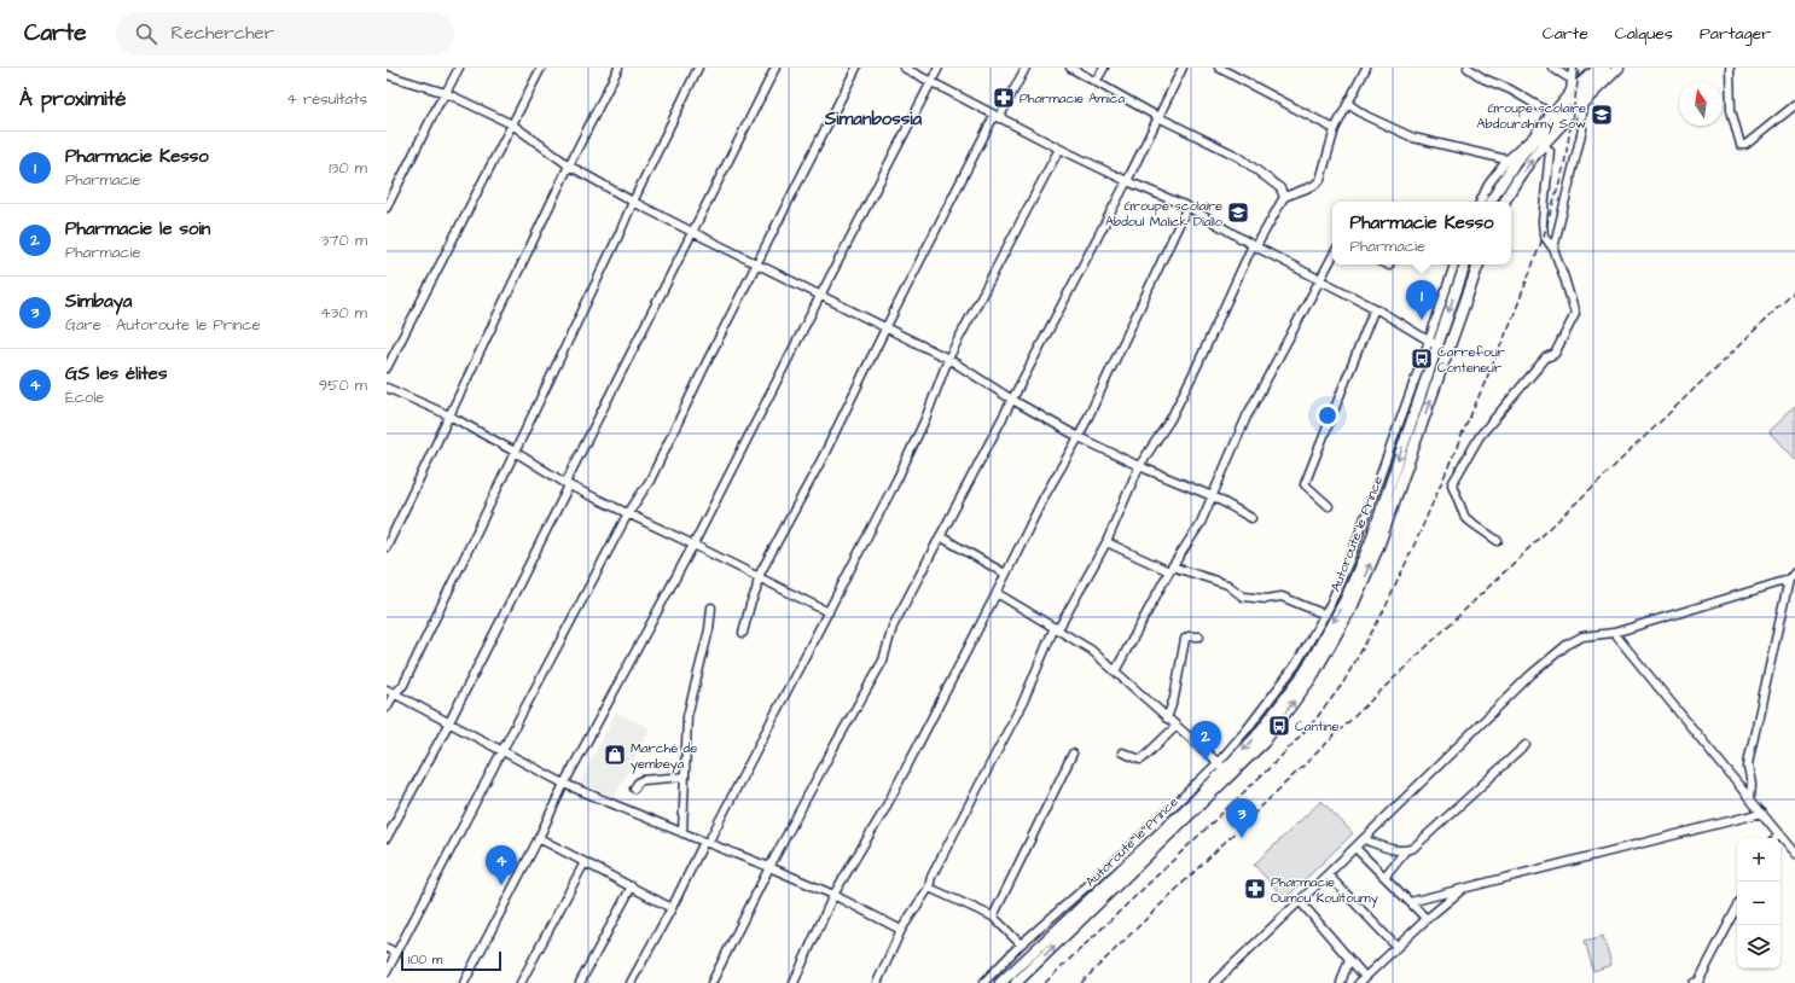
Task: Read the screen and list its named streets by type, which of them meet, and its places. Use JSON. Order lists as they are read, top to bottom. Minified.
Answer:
{"streets":{"main road":["Autoroute le Prince"]},"districts":["Simanbossia"],"places":{"pharmacy":["Pharmacie Amica","Pharmacie Oumou Koultoumy"],"school or university":["Groupe scolaire Abdourahimy Sow","Groupe scolaire Abdoul Malick Diallo"],"bus stop":["Carrefour Conteneur","Cantine"],"shop":["Marché de yembeya"]},"scale_bar":"100 m","north":"top","page":{"header":"Carte","search":"Rechercher","nav":["Carte","Calques","Partager"],"heading":["À proximité","4 résultats"],"list":[{"mark":"1","name":"Pharmacie Kesso","note":"Pharmacie","value":"130 m"},{"mark":"2","name":"Pharmacie le soin","note":"Pharmacie","value":"370 m"},{"mark":"3","name":"Simbaya","note":"Gare · Autoroute le Prince","value":"430 m"},{"mark":"4","name":"GS les élites","note":"École","value":"950 m"}],"popup":["Pharmacie Kesso","Pharmacie"],"pins":["1","2","3","4"],"map_buttons":["+","−"],"scale":"100 m"}}
